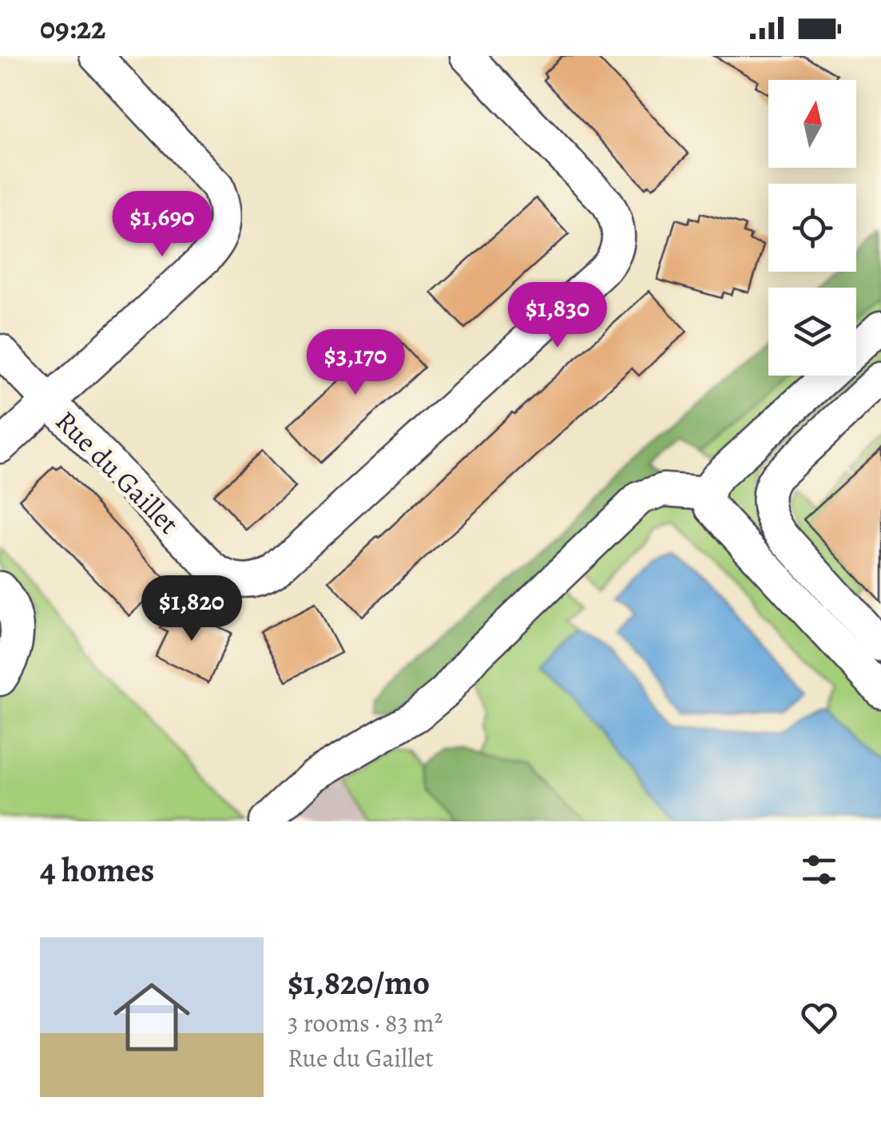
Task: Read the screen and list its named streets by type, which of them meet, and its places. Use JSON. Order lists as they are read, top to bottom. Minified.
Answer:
{"streets":{"street":["Rue du Gaillet"]},"north":"top","page":{"status":"09:22","price":["$1,690","$1,830","$3,170","$1,820"],"heading":"4 homes","list":[{"name":"$1,820/mo","note":"3 rooms · 83 m² · Rue du Gaillet"}]}}
